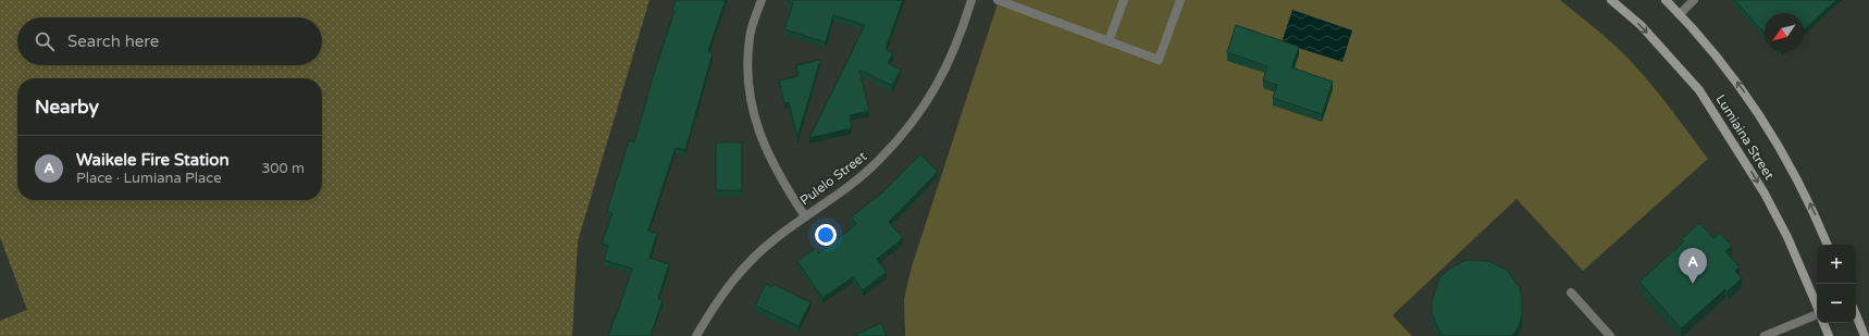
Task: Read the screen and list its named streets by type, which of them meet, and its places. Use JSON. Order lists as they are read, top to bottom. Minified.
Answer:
{"streets":{"main road":["Lumiaina Street"],"street":["Pulelo Street"]},"north":"bottom left","page":{"search":"Search here","heading":"Nearby","list":[{"mark":"A","name":"Waikele Fire Station","note":"Place · Lumiana Place","value":"300 m"}],"map_buttons":["+","−"],"pins":"A"}}
